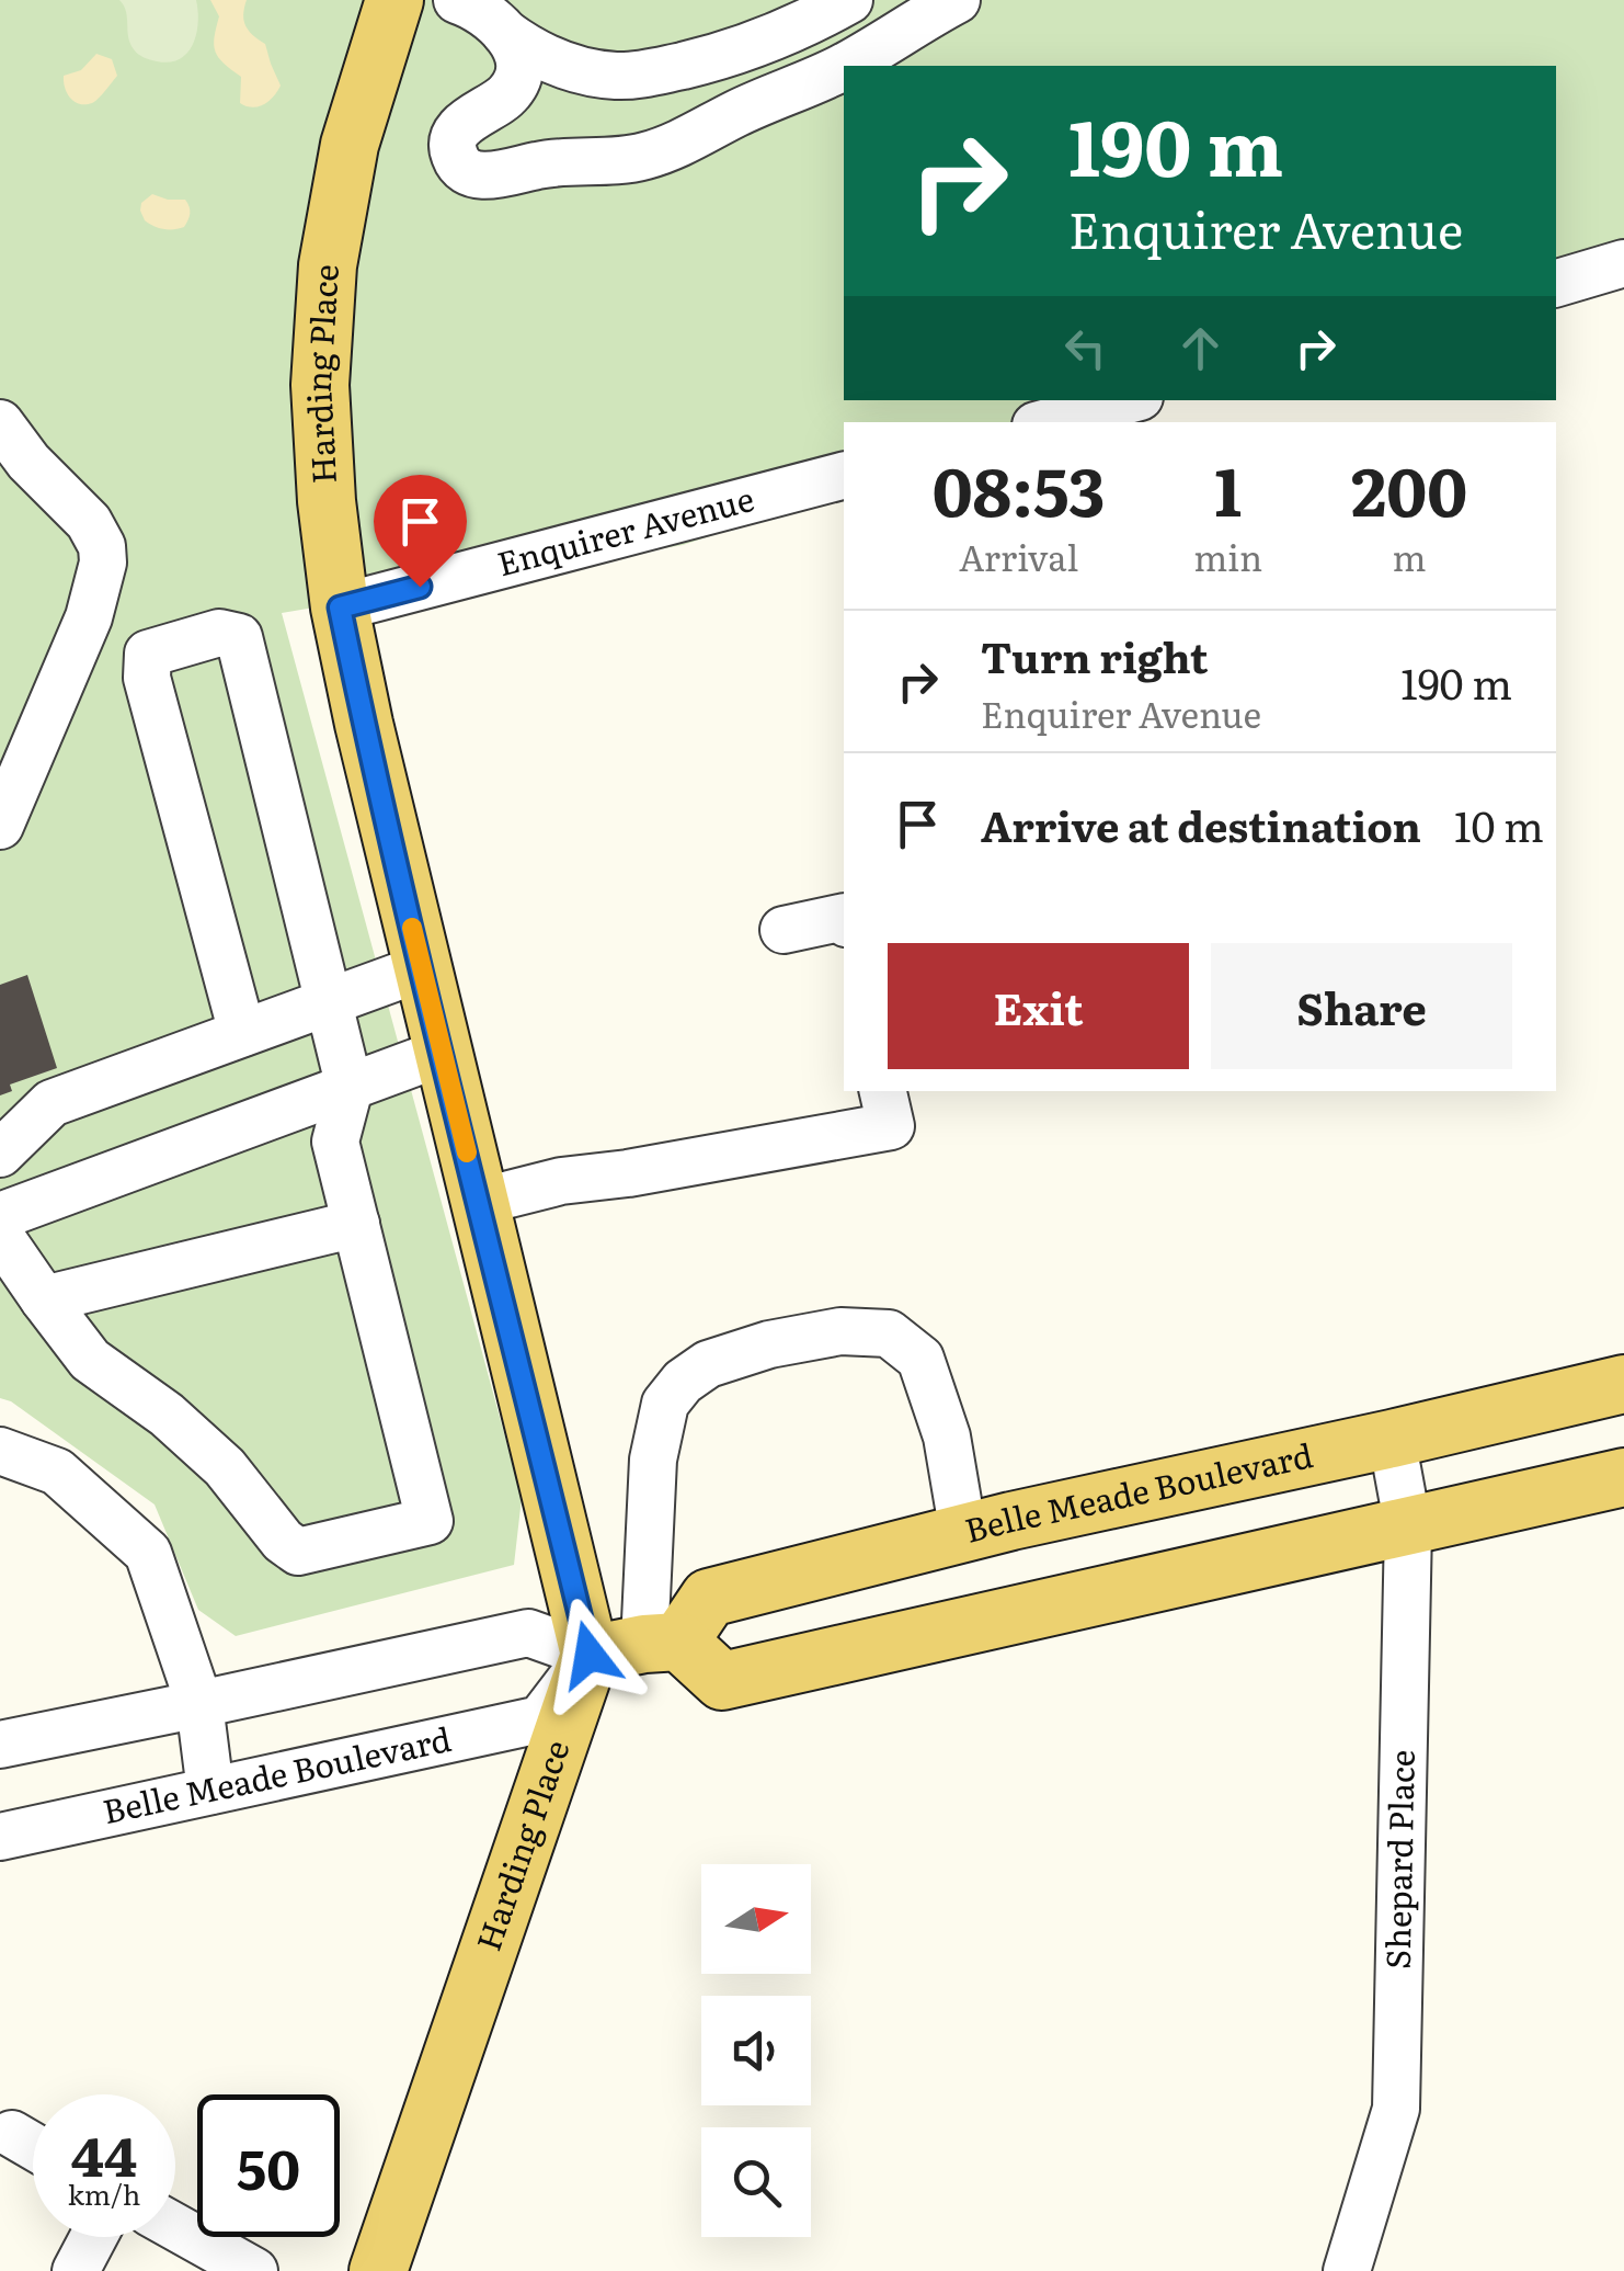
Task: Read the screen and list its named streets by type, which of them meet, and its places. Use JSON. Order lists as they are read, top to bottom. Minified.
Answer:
{"streets":{"main road":["Harding Place","Belle Meade Boulevard"],"street":["Enquirer Avenue","Shepard Place"]},"crossings":[["Harding Place","Enquirer Avenue"],["Harding Place","Belle Meade Boulevard"],["Belle Meade Boulevard","Shepard Place"]],"north":"right","page":{"turn":["190 m","Enquirer Avenue"],"eta":["08:53","Arrival","1","min","200","m"],"list":[{"name":"Turn right","note":"Enquirer Avenue","value":"190 m"},{"name":"Arrive at destination","value":"10 m"}],"buttons":["Exit","Share"],"speed":"44 km/h","limit":"50"}}
